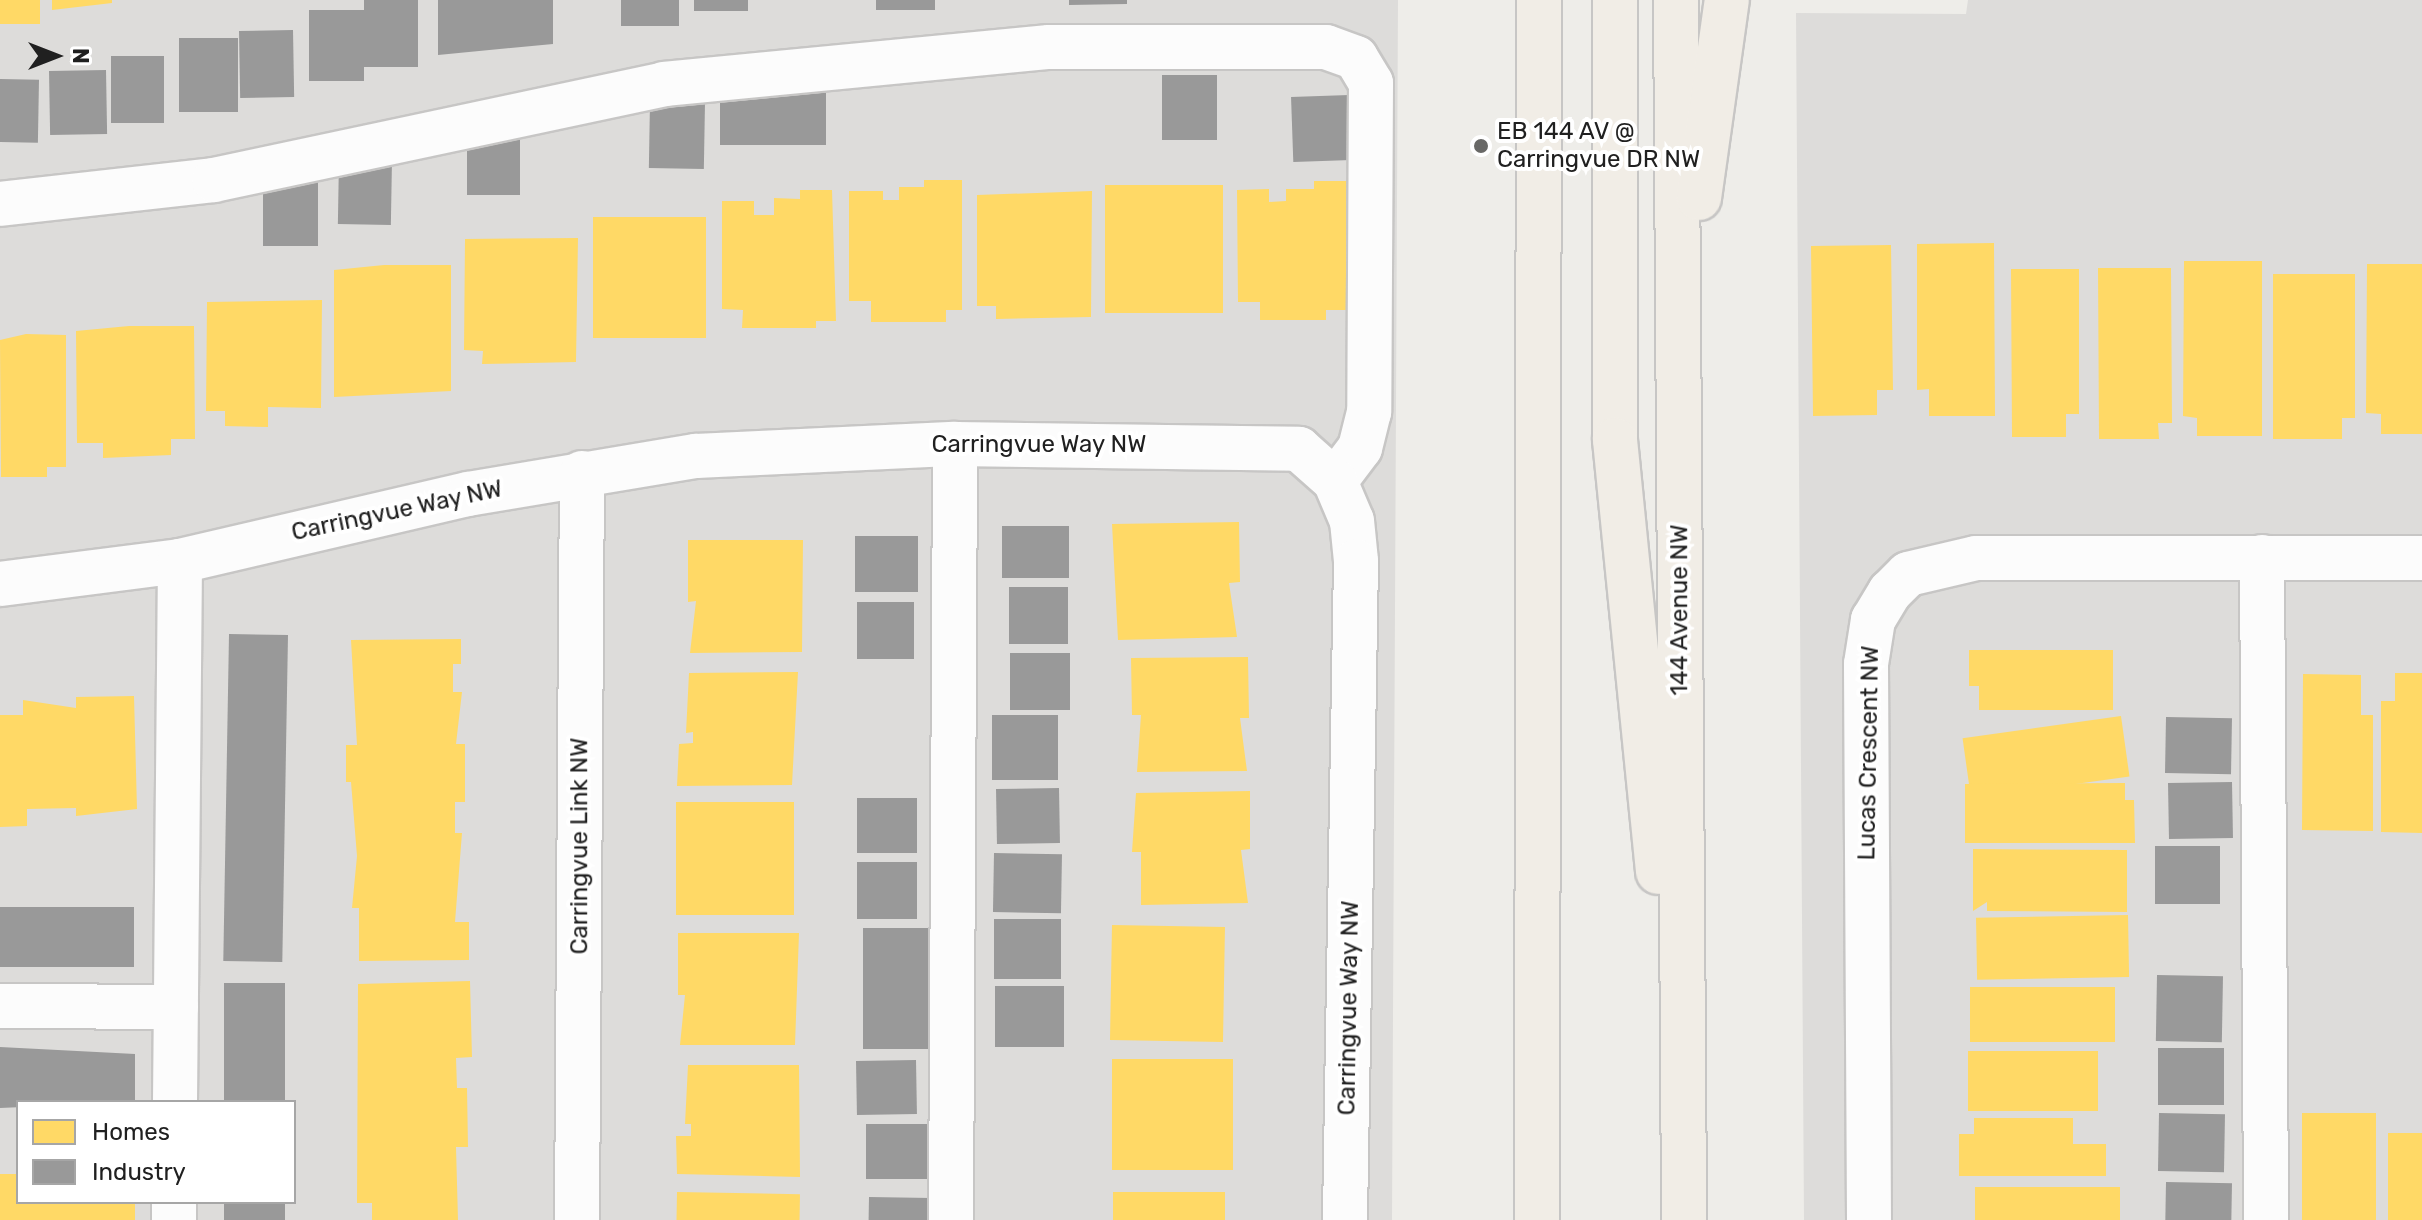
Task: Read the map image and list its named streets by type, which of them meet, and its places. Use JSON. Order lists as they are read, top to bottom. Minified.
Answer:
{"streets":{"main road":["144 Avenue NW"],"street":["Carringvue Way NW","Lucas Crescent NW","Carringvue Link NW"]},"crossings":[["Carringvue Way NW","Carringvue Link NW"]],"places":["EB 144 AV @ Carringvue DR NW"],"legend":["Homes","Industry"],"north":"right"}
